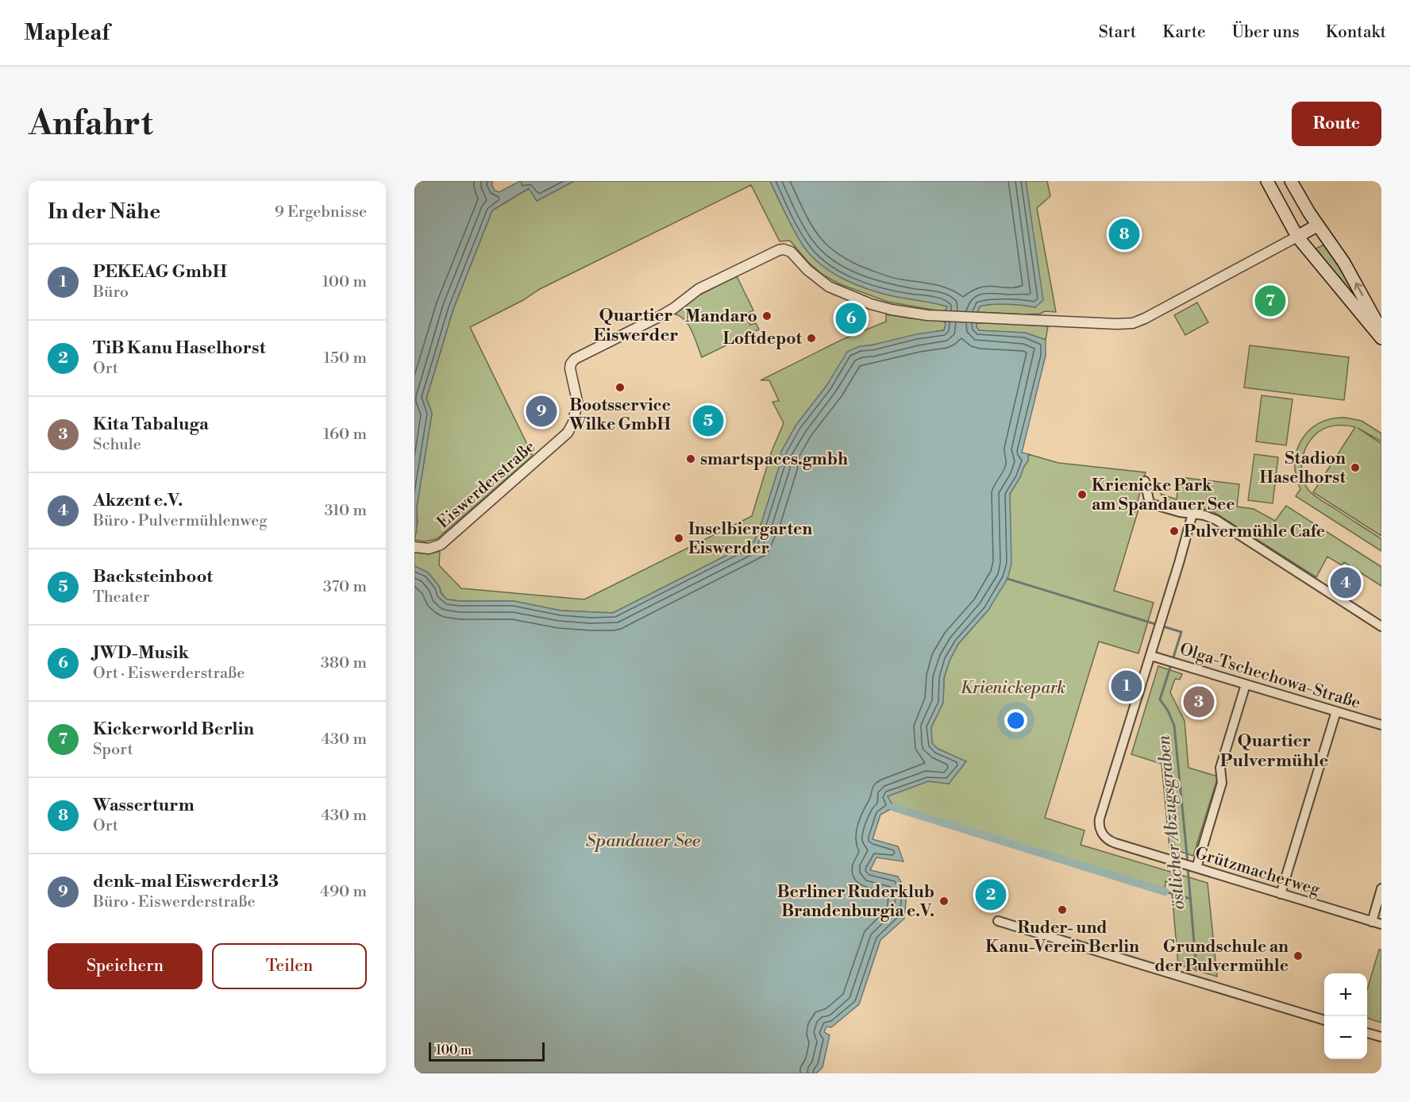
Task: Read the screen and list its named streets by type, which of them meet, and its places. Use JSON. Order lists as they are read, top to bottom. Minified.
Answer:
{"streets":{"street":["Eiswerderstraße","Olga-Tschechowa-Straße","Grützmacherweg"]},"crossings":[["Olga-Tschechowa-Straße","Grützmacherweg"]],"districts":["Quartier Eiswerder","Quartier Pulvermühle"],"water":["östlicher Abzugsgraben","Spandauer See"],"parks":["Krienickepark"],"places":["Mandaro","Loftdepot","Bootsservice Wilke GmbH","smartspaces.gmbh","Stadion Haselhorst","Krienicke Park am Spandauer See","Pulvermühle Cafe","Inselbiergarten Eiswerder","Berliner Ruderklub Brandenburgia e.V.","Ruder- und Kanu-Verein Berlin","Grundschule an der Pulvermühle"],"scale_bar":"100 m","page":{"header":"Mapleaf","nav":["Start","Karte","Über uns","Kontakt"],"buttons":["Route",["Speichern","Teilen"]],"title":"Anfahrt","heading":["In der Nähe","9 Ergebnisse"],"pins":["8","7","6","9","5","4","1","3","2"],"list":[{"mark":"1","name":"PEKEAG GmbH","note":"Büro","value":"100 m"},{"mark":"2","name":"TiB Kanu Haselhorst","note":"Ort","value":"150 m"},{"mark":"3","name":"Kita Tabaluga","note":"Schule","value":"160 m"},{"mark":"4","name":"Akzent e.V.","note":"Büro · Pulvermühlenweg","value":"310 m"},{"mark":"5","name":"Backsteinboot","note":"Theater","value":"370 m"},{"mark":"6","name":"JWD-Musik","note":"Ort · Eiswerderstraße","value":"380 m"},{"mark":"7","name":"Kickerworld Berlin","note":"Sport","value":"430 m"},{"mark":"8","name":"Wasserturm","note":"Ort","value":"430 m"},{"mark":"9","name":"denk-mal Eiswerder13","note":"Büro · Eiswerderstraße","value":"490 m"}],"map_buttons":["+","−"],"scale":"100 m"}}
